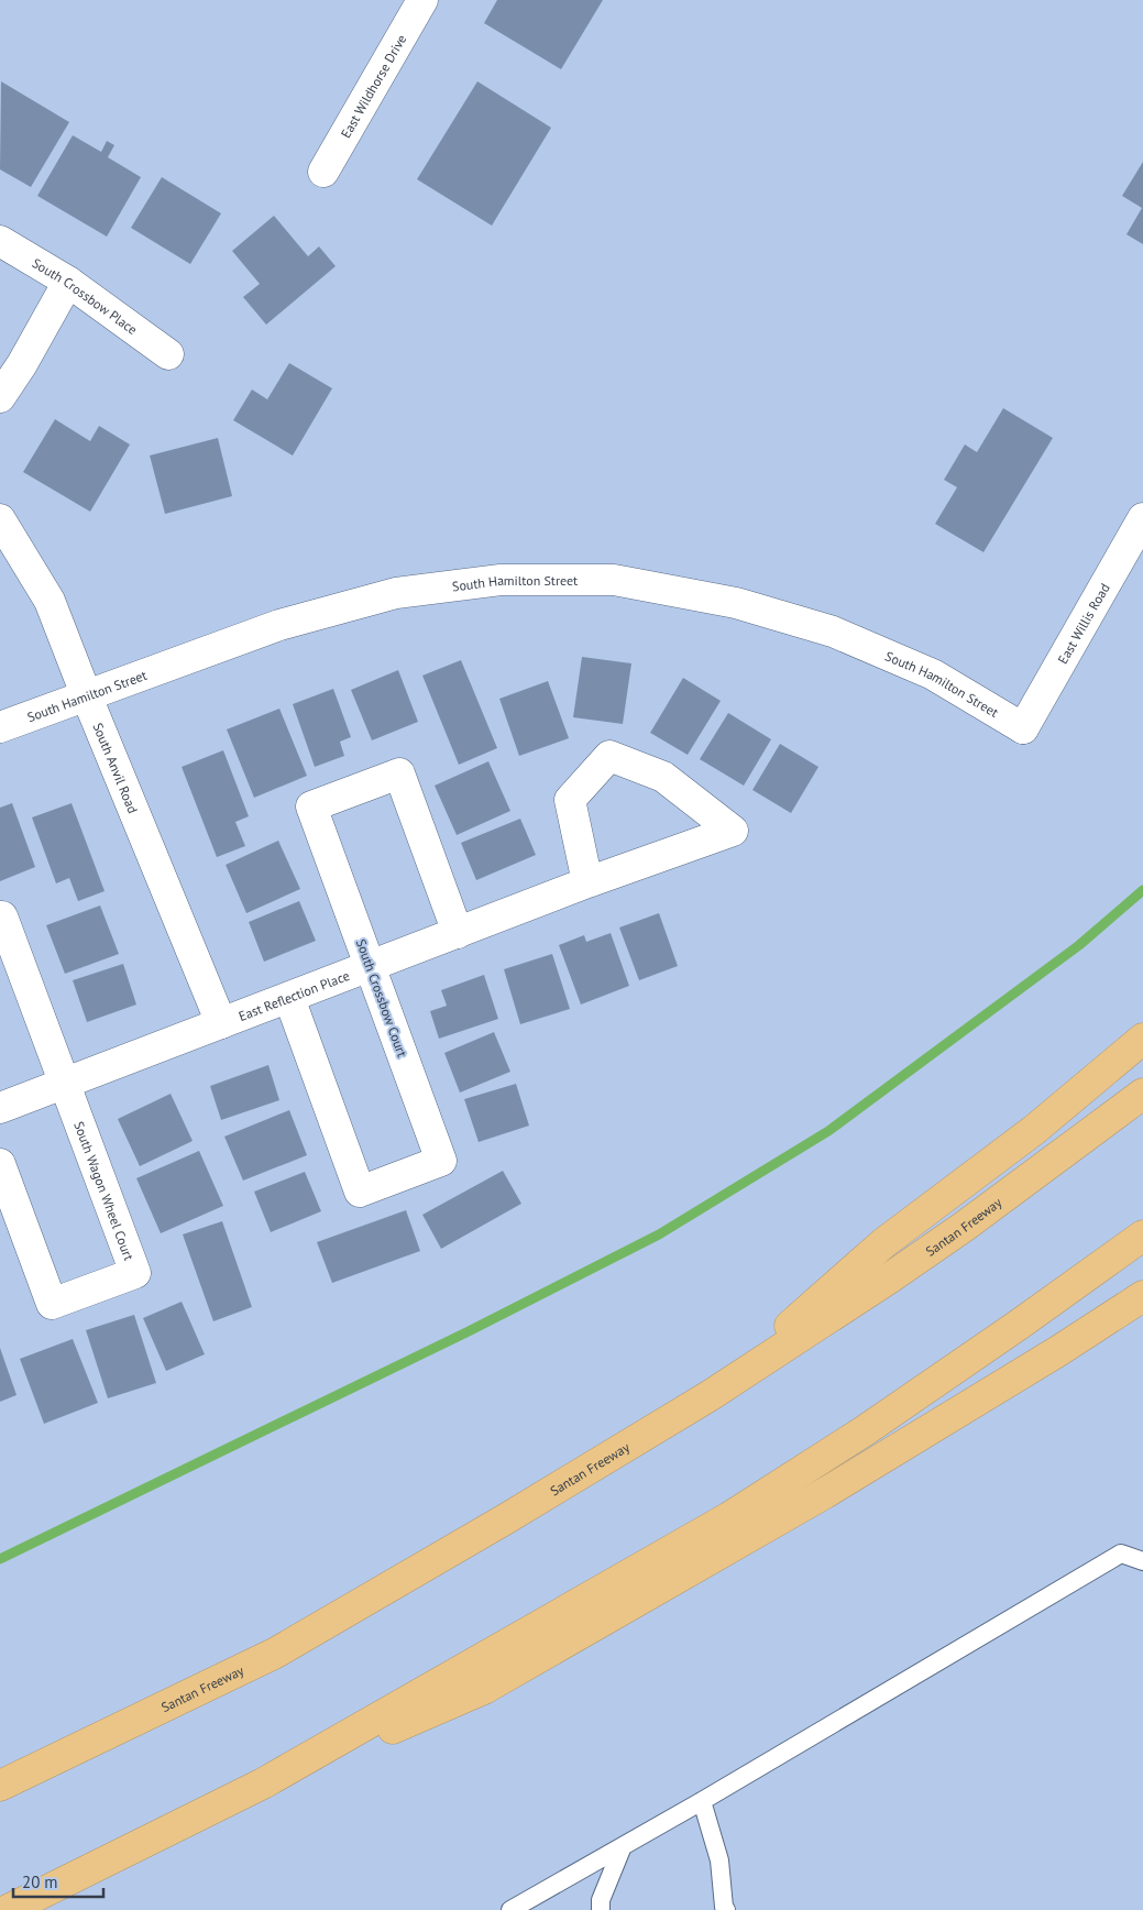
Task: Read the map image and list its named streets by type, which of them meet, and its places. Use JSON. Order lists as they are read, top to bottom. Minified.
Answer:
{"streets":{"highway":["Santan Freeway"],"street":["East Wildhorse Drive","South Crossbow Place","South Hamilton Street","East Willis Road","South Anvil Road","East Reflection Place","South Crossbow Court","South Wagon Wheel Court"]},"crossings":[["South Hamilton Street","East Willis Road"],["South Hamilton Street","South Anvil Road"],["South Anvil Road","East Reflection Place"],["East Reflection Place","South Crossbow Court"],["East Reflection Place","South Wagon Wheel Court"]],"scale_bar":"20 m"}
